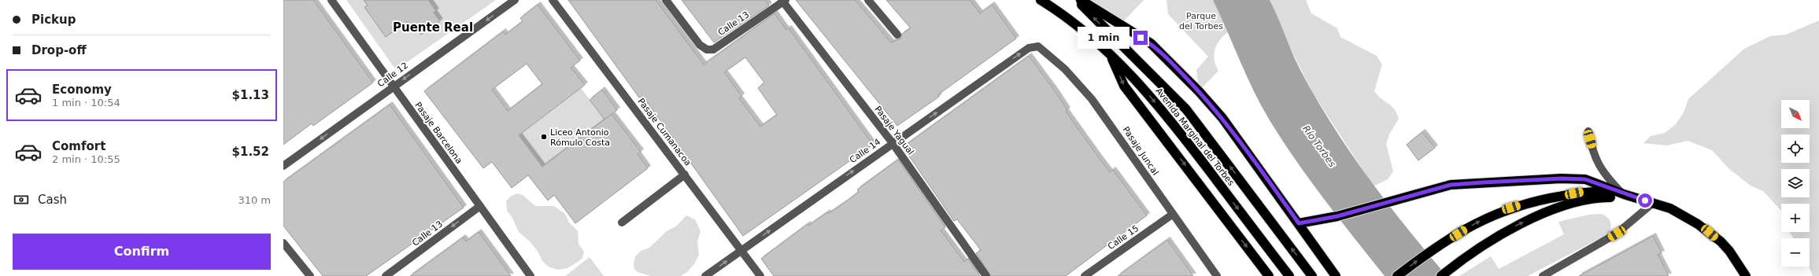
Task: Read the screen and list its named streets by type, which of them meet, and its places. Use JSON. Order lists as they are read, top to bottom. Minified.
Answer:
{"streets":{"highway":["Avenida Marginal del Torbes"],"street":["Calle 13","Calle 12","Pasaje Yagual","Pasaje Cumanacoa","Pasaje Barcelona","Calle 14","Pasaje Juncal","Calle 15"]},"crossings":[["Calle 13","Pasaje Yagual"],["Calle 13","Pasaje Barcelona"],["Calle 12","Pasaje Barcelona"],["Pasaje Yagual","Calle 14"],["Pasaje Cumanacoa","Calle 14"],["Calle 14","Pasaje Juncal"],["Pasaje Juncal","Calle 15"]],"one_way":["Calle 13","Calle 12","Calle 14"],"districts":["Puente Real"],"water":["Río Torbes"],"parks":["Parque del Torbes"],"places":["Liceo Antonio Rómulo Costa"],"north":"bottom right","page":{"banner":["Pickup","Drop-off"],"bubble":"1 min","list":[{"name":"Economy","note":"1 min · 10:54","value":"$1.13"},{"name":"Comfort","note":"2 min · 10:55","value":"$1.52"}],"map_buttons":["+","−"],"pay":["Cash","310 m"],"buttons":"Confirm"}}
